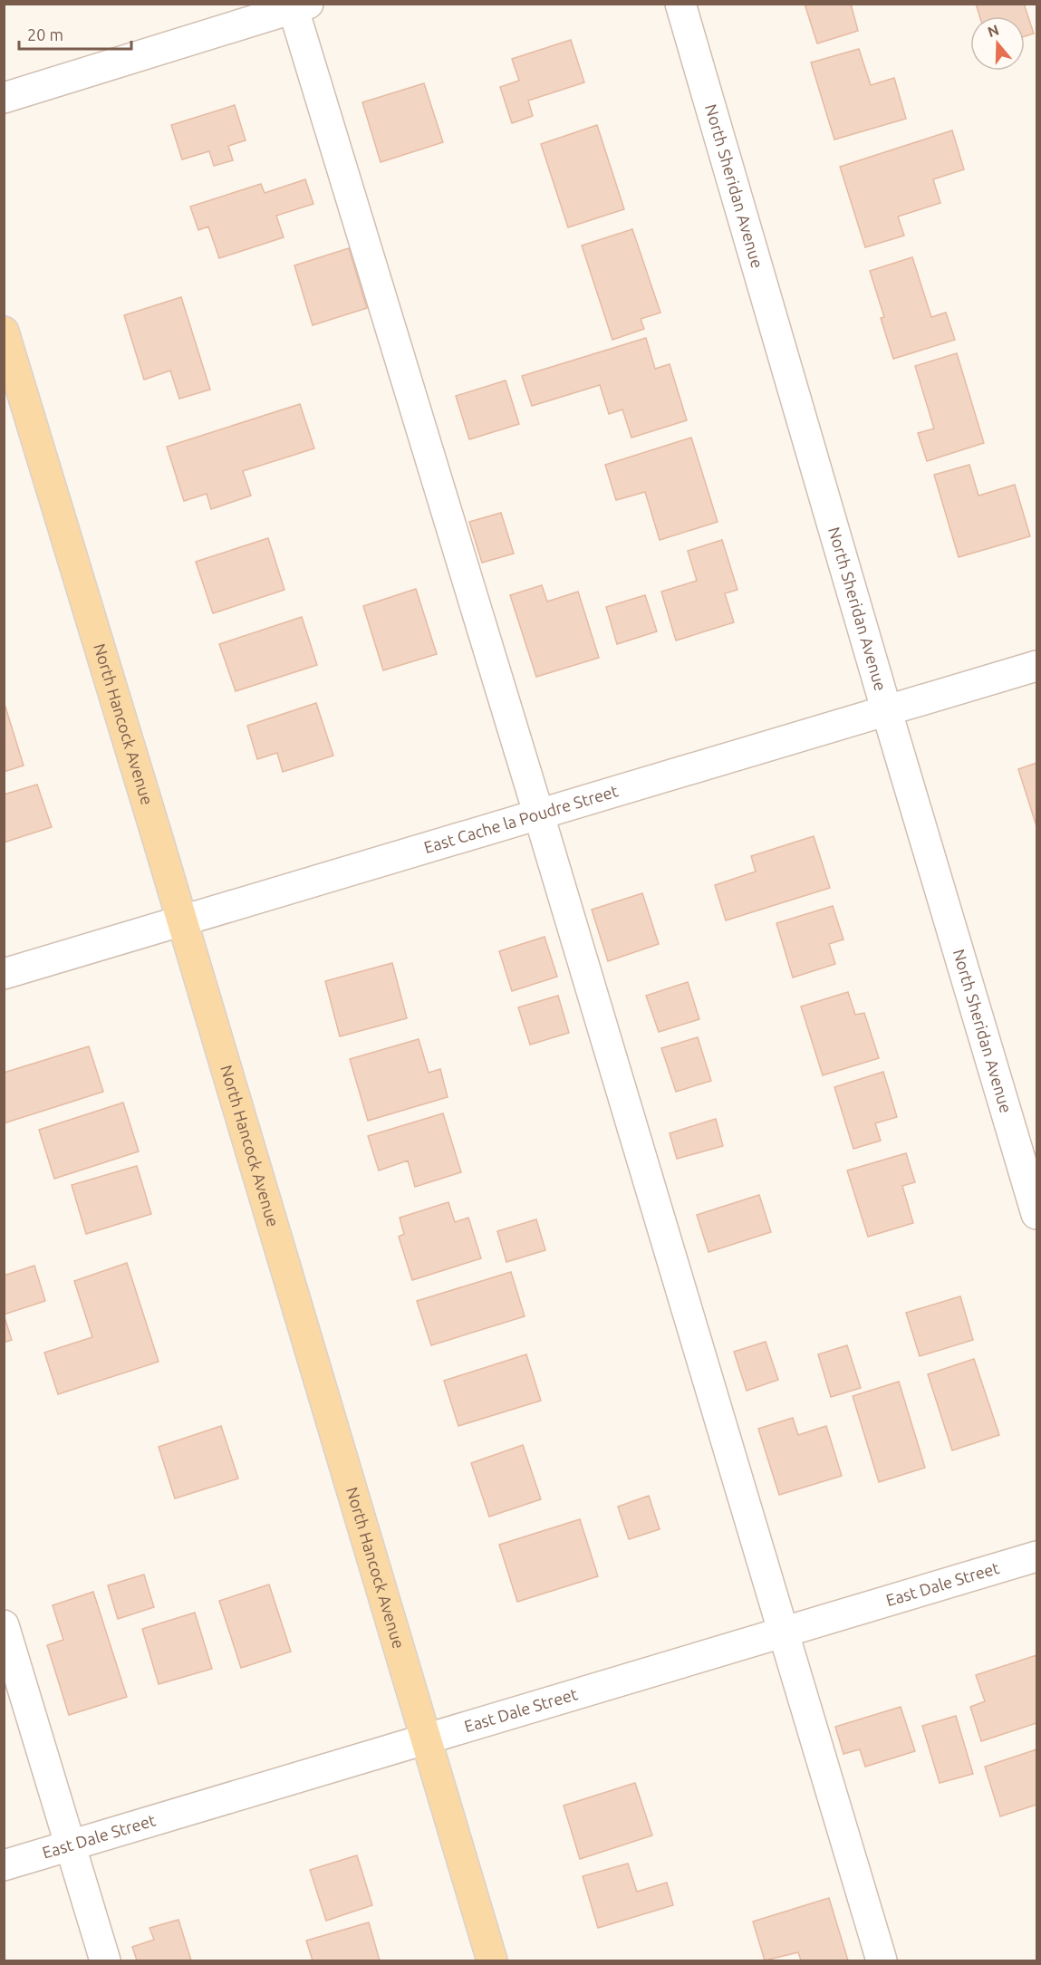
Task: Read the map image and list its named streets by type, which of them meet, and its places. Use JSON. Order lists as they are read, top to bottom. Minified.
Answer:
{"streets":{"main road":["North Hancock Avenue"],"street":["North Sheridan Avenue","East Cache la Poudre Street","East Dale Street"]},"crossings":[["North Sheridan Avenue","East Cache la Poudre Street"],["North Hancock Avenue","East Cache la Poudre Street"],["North Hancock Avenue","East Dale Street"]],"scale_bar":"20 m","north":"top"}
